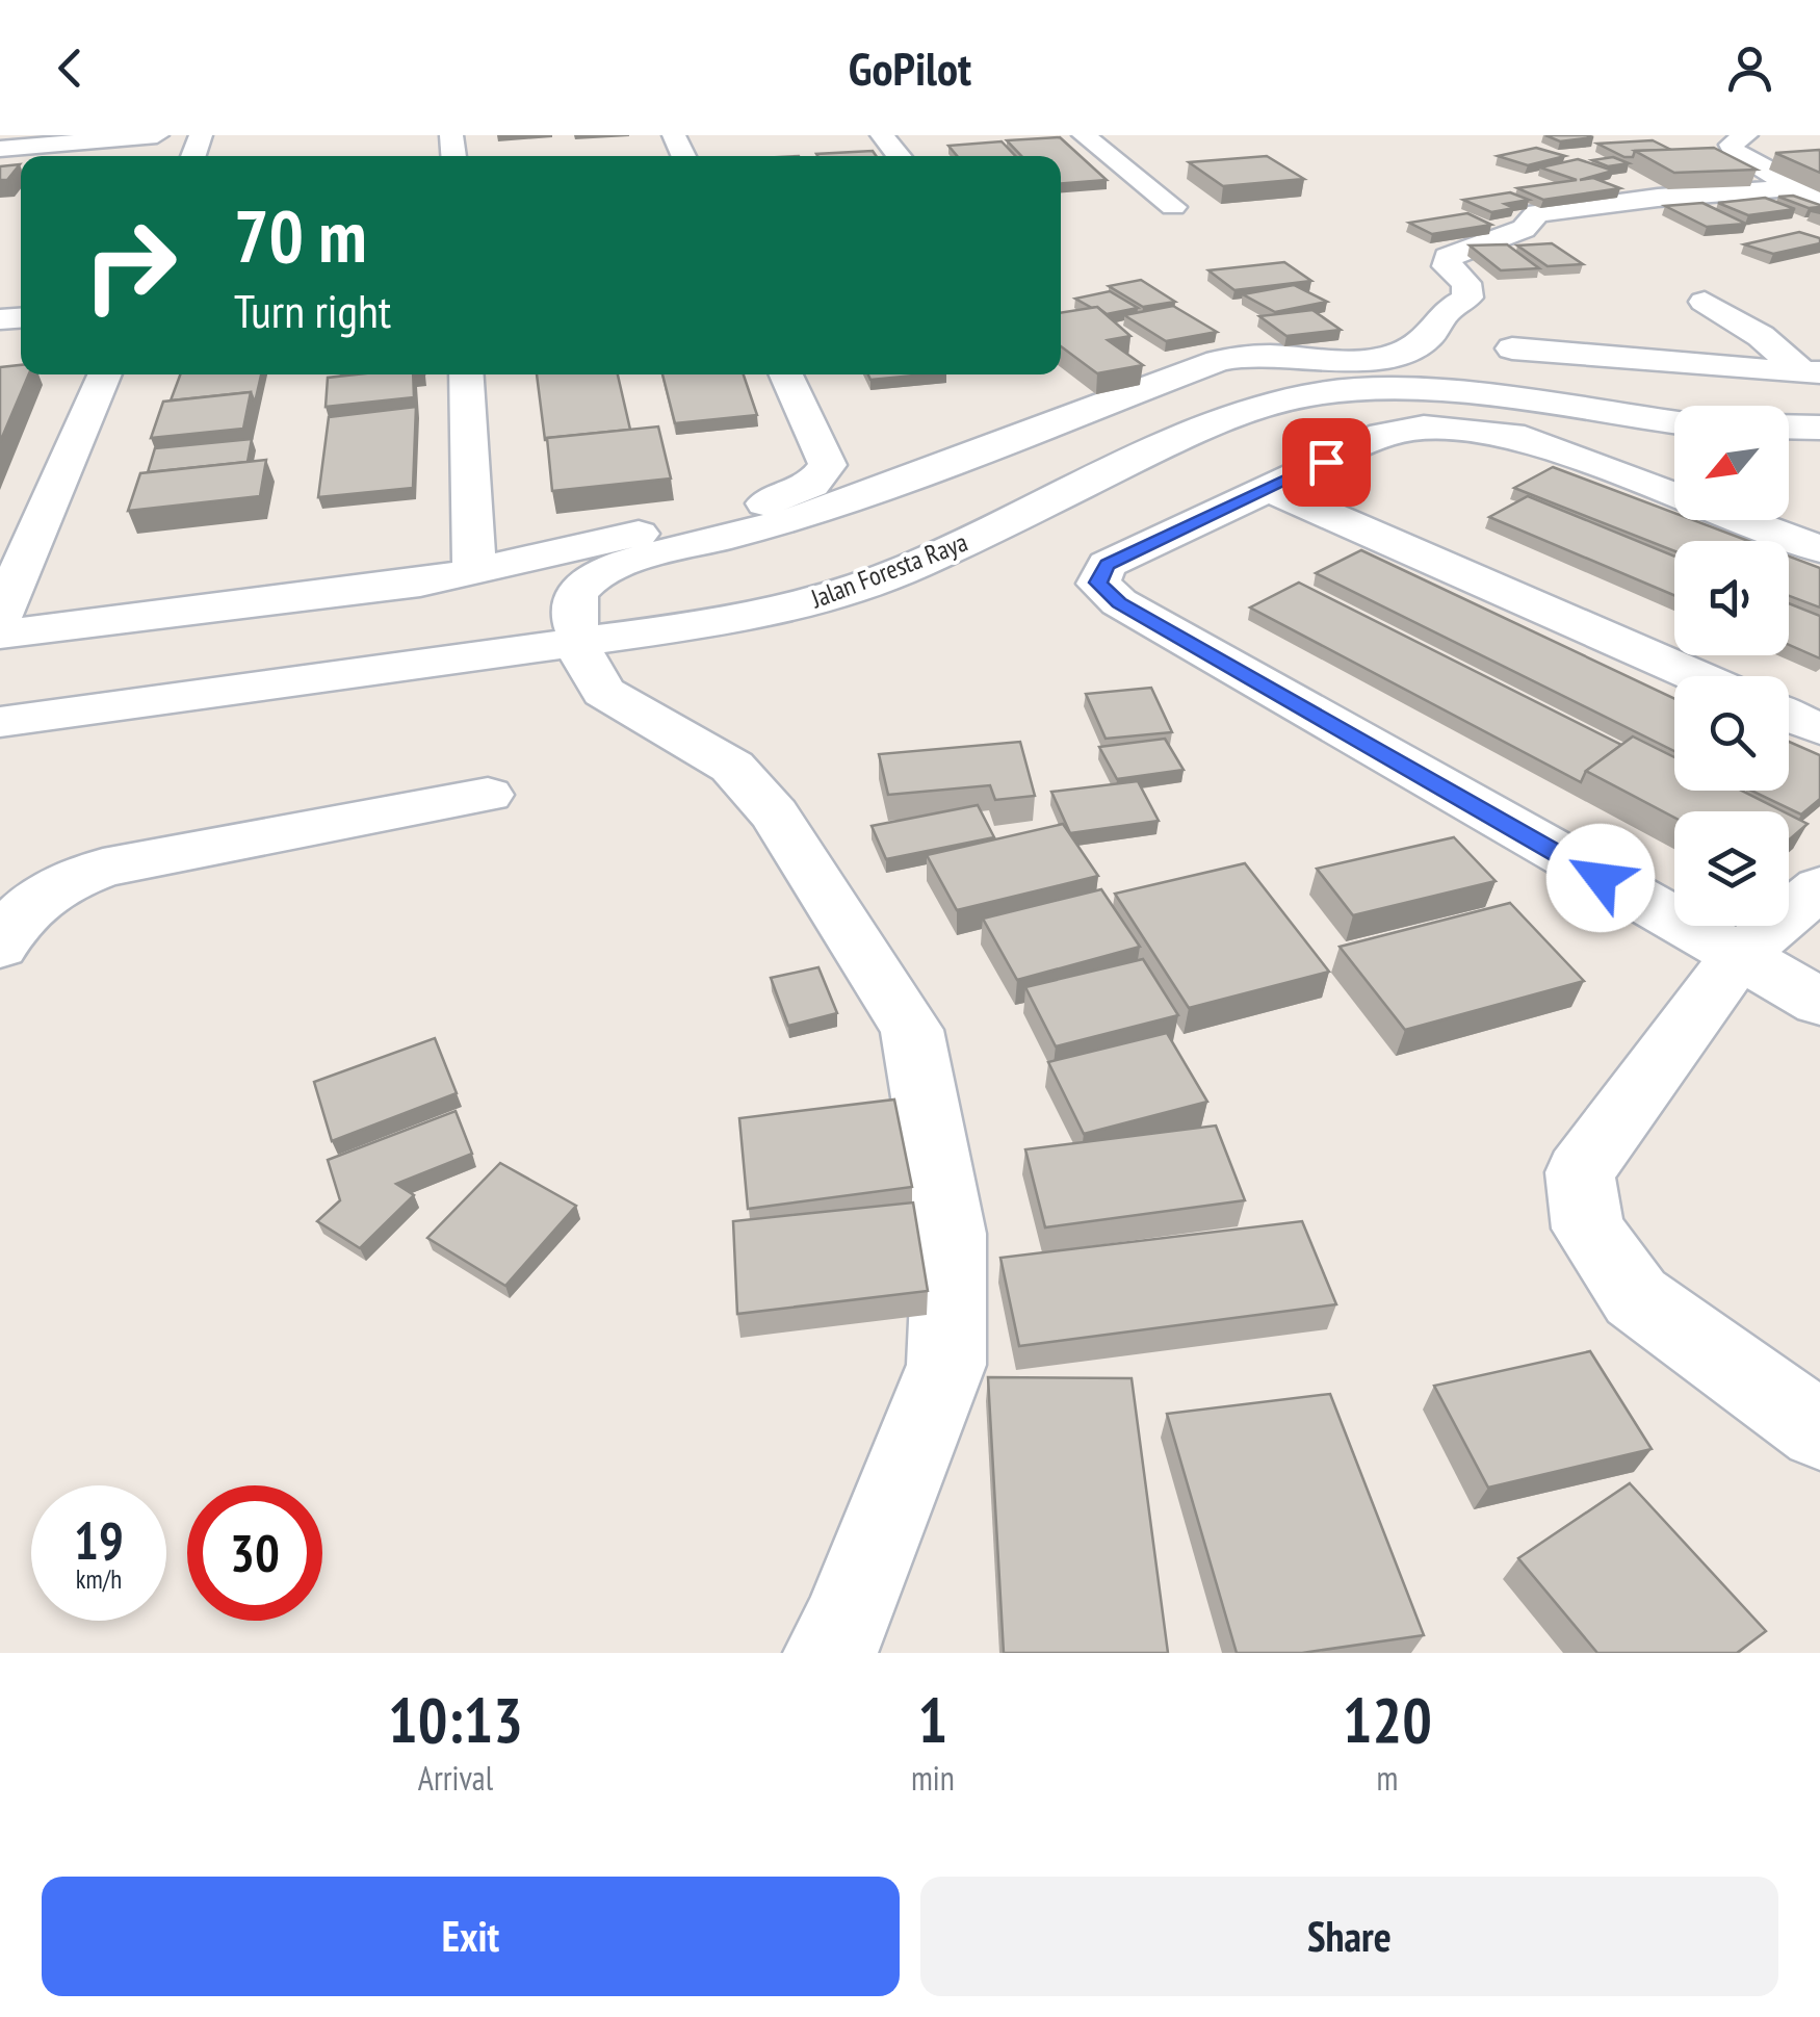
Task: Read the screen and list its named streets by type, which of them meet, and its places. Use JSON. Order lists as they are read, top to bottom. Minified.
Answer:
{"streets":{"street":["Jalan Foresta Raya"]},"north":"bottom left","page":{"header":"GoPilot","turn":["70 m","Turn right"],"speed":"19 km/h","limit":"30","eta":["10:13","Arrival","1","min","120","m"],"buttons":["Exit","Share"]}}
